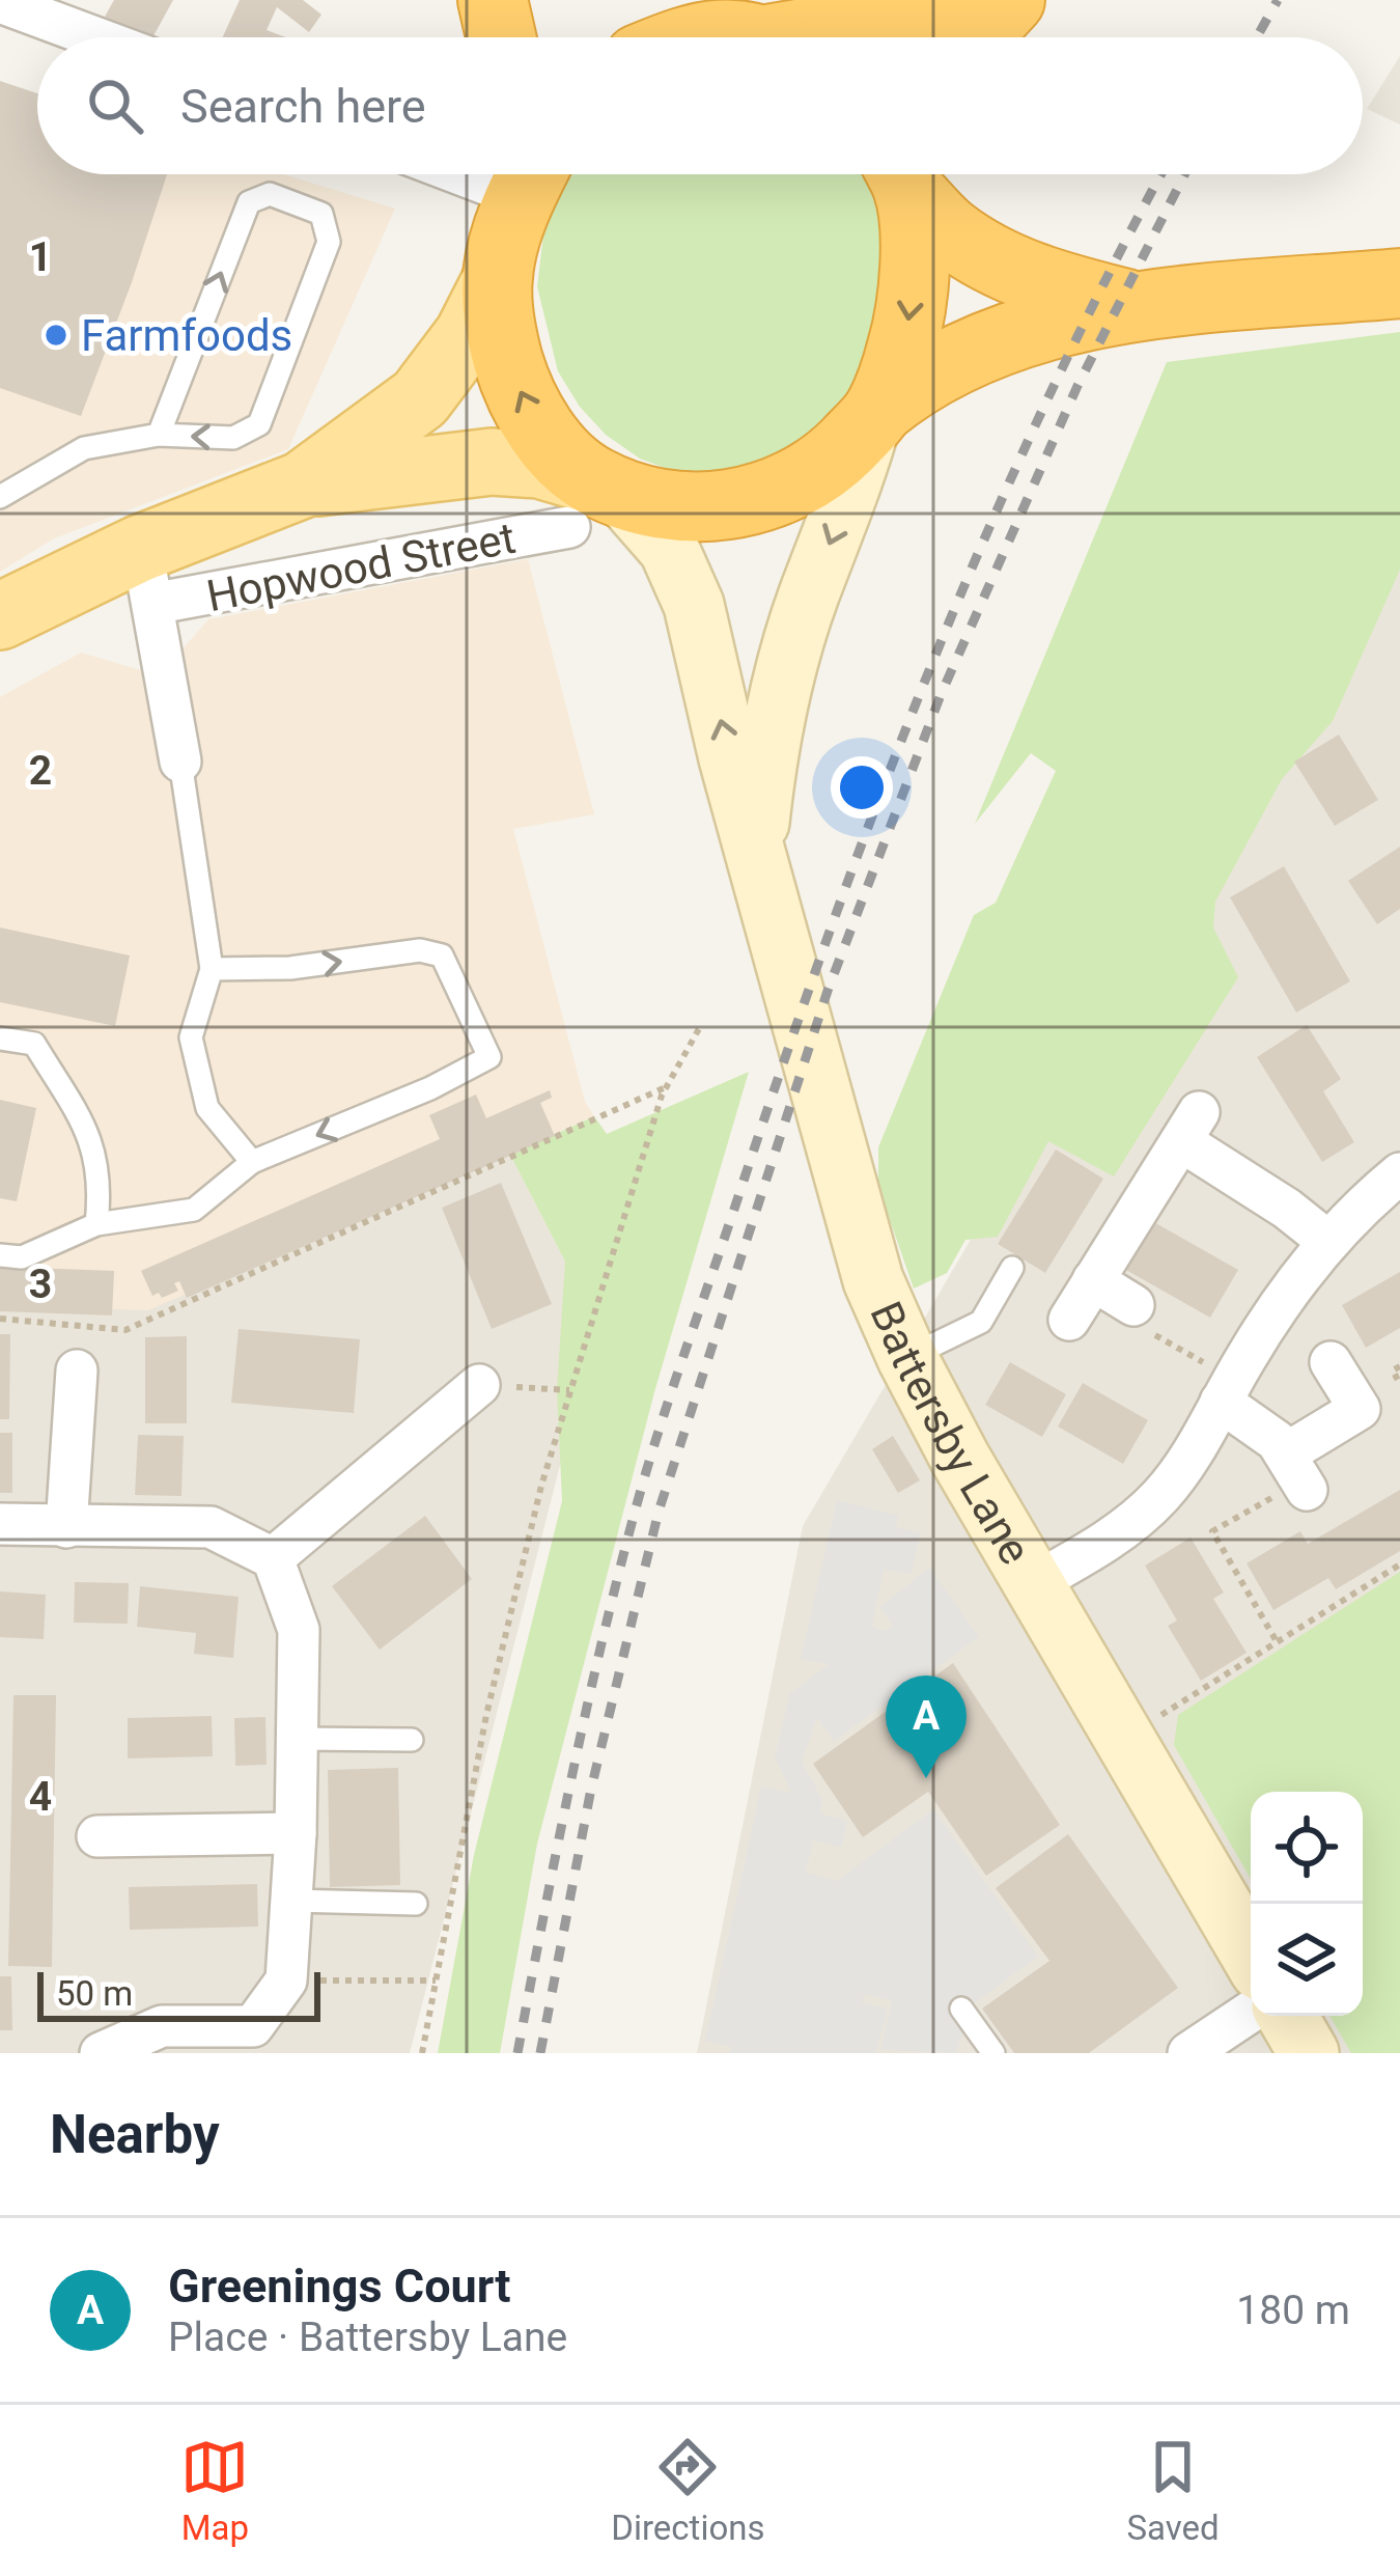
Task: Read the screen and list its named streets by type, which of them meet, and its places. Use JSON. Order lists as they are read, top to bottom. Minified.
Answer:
{"streets":{"street":["Hopwood Street","Battersby Lane"]},"crossings":[["Hopwood Street","Battersby Lane"]],"places":["Farmfoods"],"scale_bar":"50 m","page":{"search":"Search here","pins":"A","scale":"50 m","heading":"Nearby","list":[{"mark":"A","name":"Greenings Court","note":"Place · Battersby Lane","value":"180 m"}],"nav":["Map","Directions","Saved"]},"grid":{"rows":["1","2","3","4"]}}
